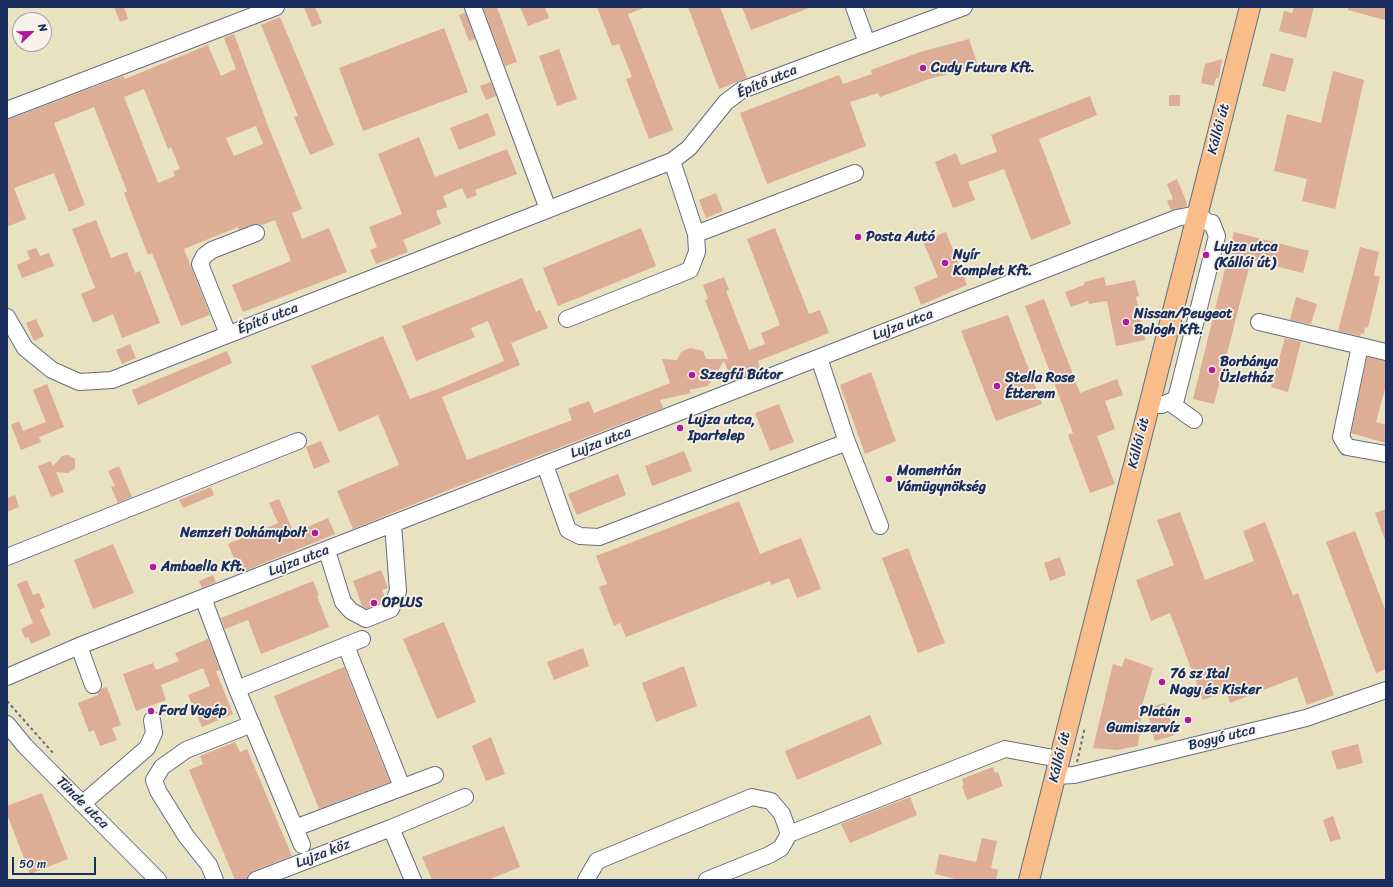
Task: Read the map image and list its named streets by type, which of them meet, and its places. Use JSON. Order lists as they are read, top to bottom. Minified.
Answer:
{"streets":{"main road":["Kállói út"],"street":["Építő utca","Lujza utca","Bogyó utca","Tünde utca","Lujza köz"]},"crossings":[["Kállói út","Lujza utca"],["Kállói út","Bogyó utca"]],"places":["Cudy Future Kft.","Posta Autó","Lujza utca (Kállói út)","Nyír Komplet Kft.","Nissan/Peugeot Balogh Kft.","Borbánya Üzletház","Szegfű Bútor","Stella Rose Étterem","Lujza utca, Ipartelep","Momentán Vámügynökség","Nemzeti Dohámybolt","Ambaella Kft.","OPLUS","76 sz Ital Nagy és Kisker","Ford Vagép","Platán Gumiszervíz"],"scale_bar":"50 m","north":"right"}
